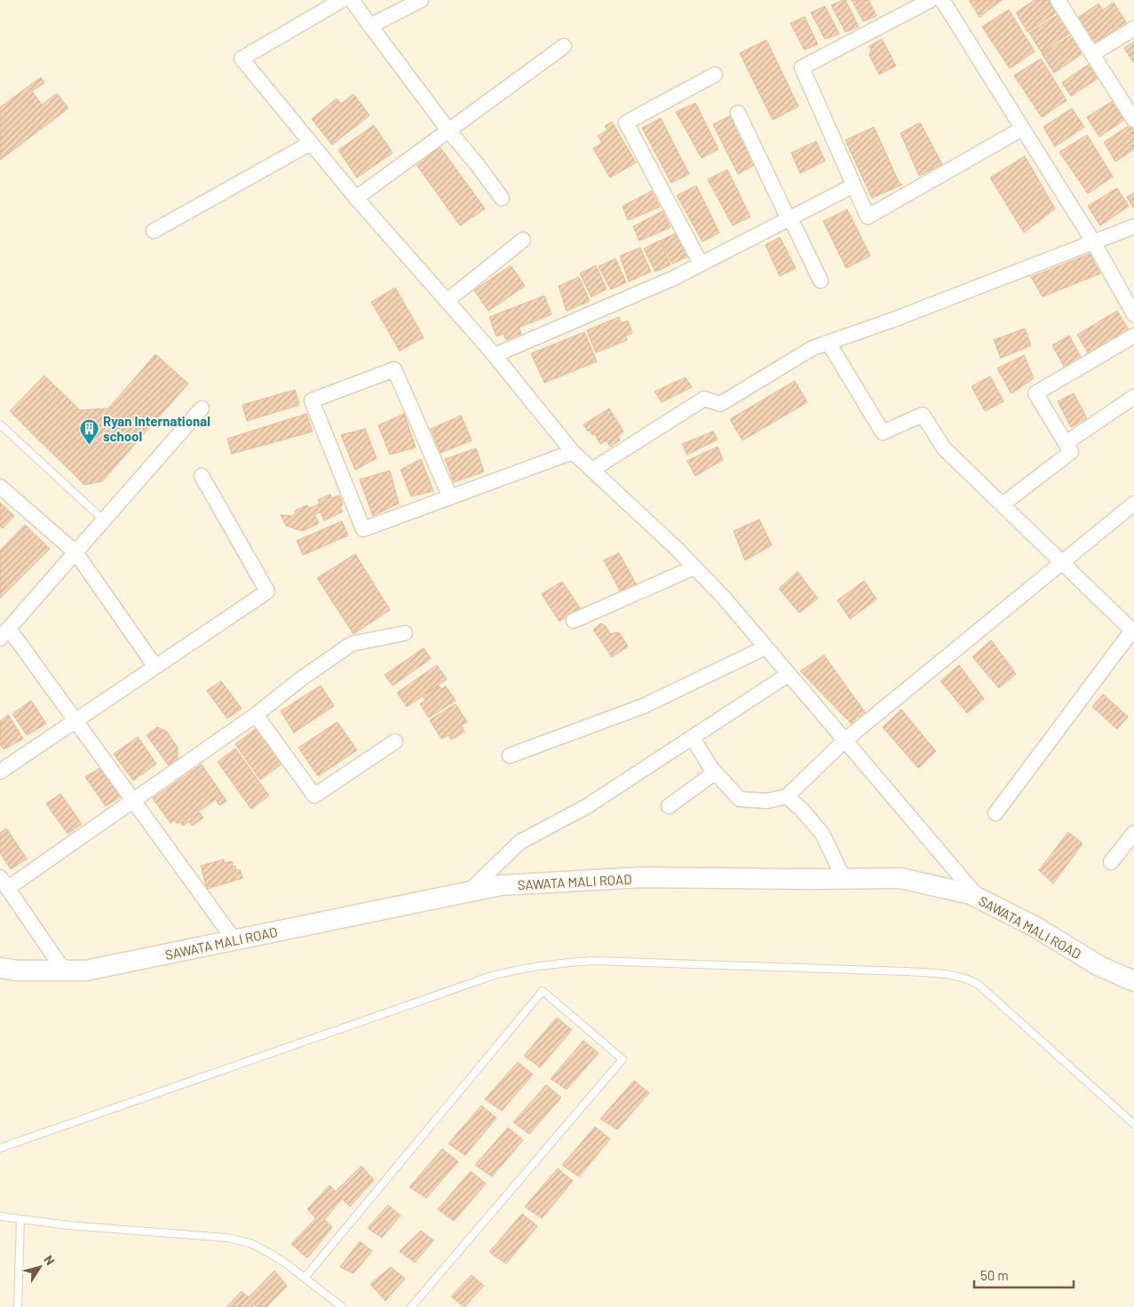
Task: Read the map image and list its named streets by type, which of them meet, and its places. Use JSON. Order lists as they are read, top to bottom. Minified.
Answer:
{"streets":{"street":["SAWATA MALI ROAD"]},"places":{"building":["Ryan International school"]},"scale_bar":"50 m","north":"top right"}
